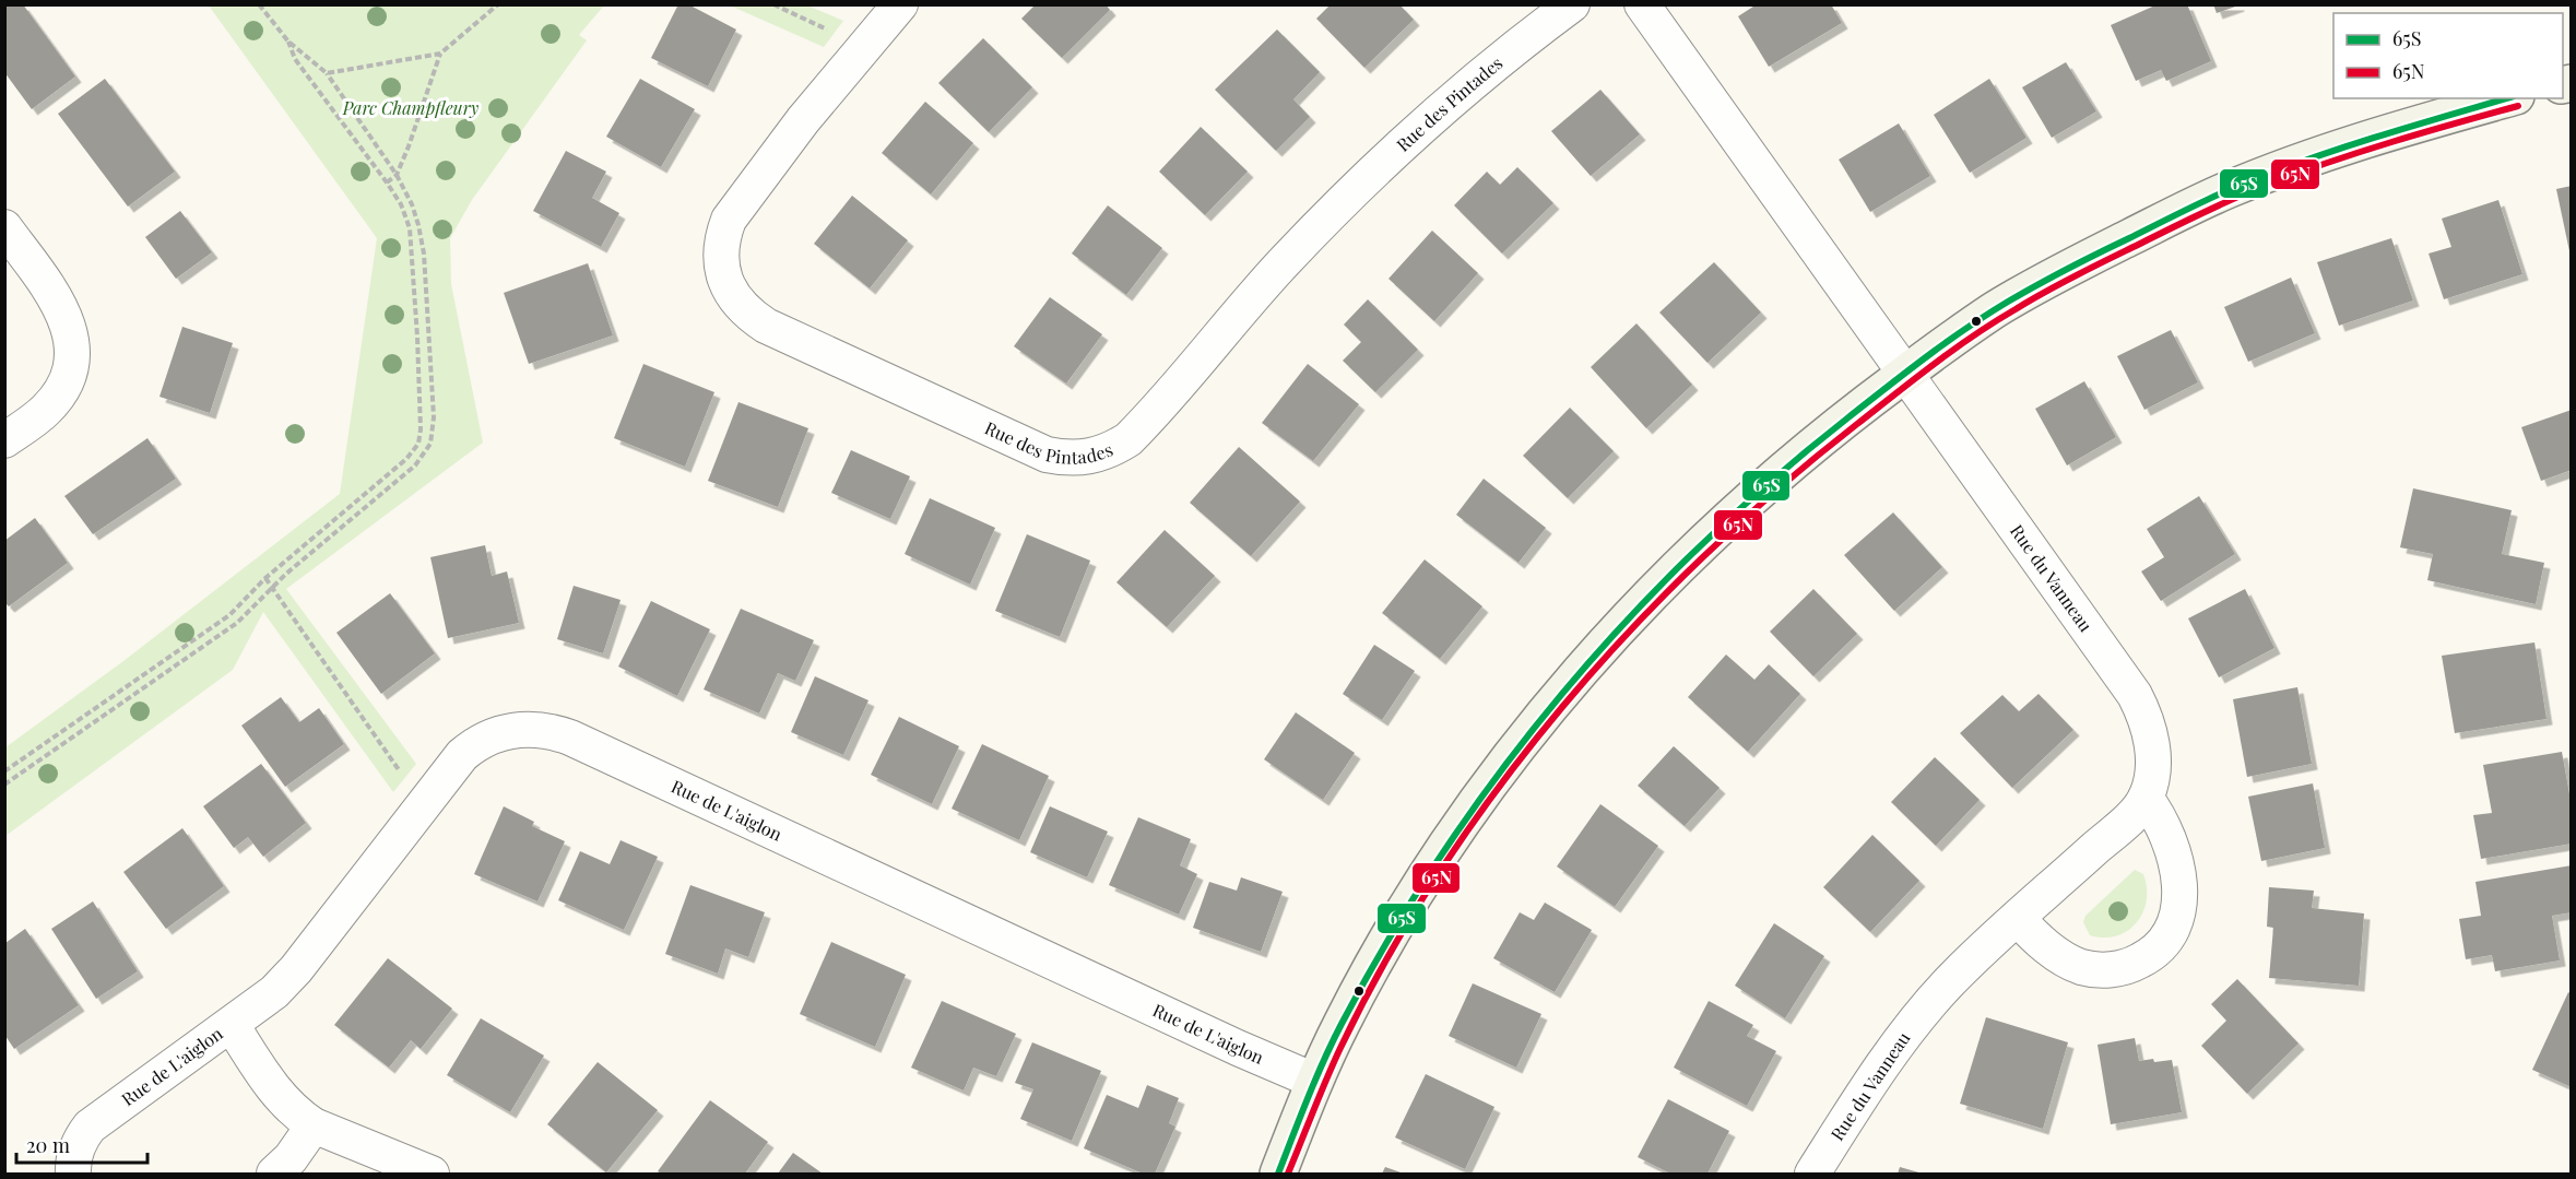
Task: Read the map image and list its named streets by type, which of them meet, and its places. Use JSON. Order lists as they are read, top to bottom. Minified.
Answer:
{"streets":{"street":["Rue des Pintades","Rue du Vanneau","Rue de L'aiglon"]},"parks":["Parc Champfleury"],"lines":["transit line 65S","transit line 65N"],"legend":["65S","65N"],"scale_bar":"20 m"}
